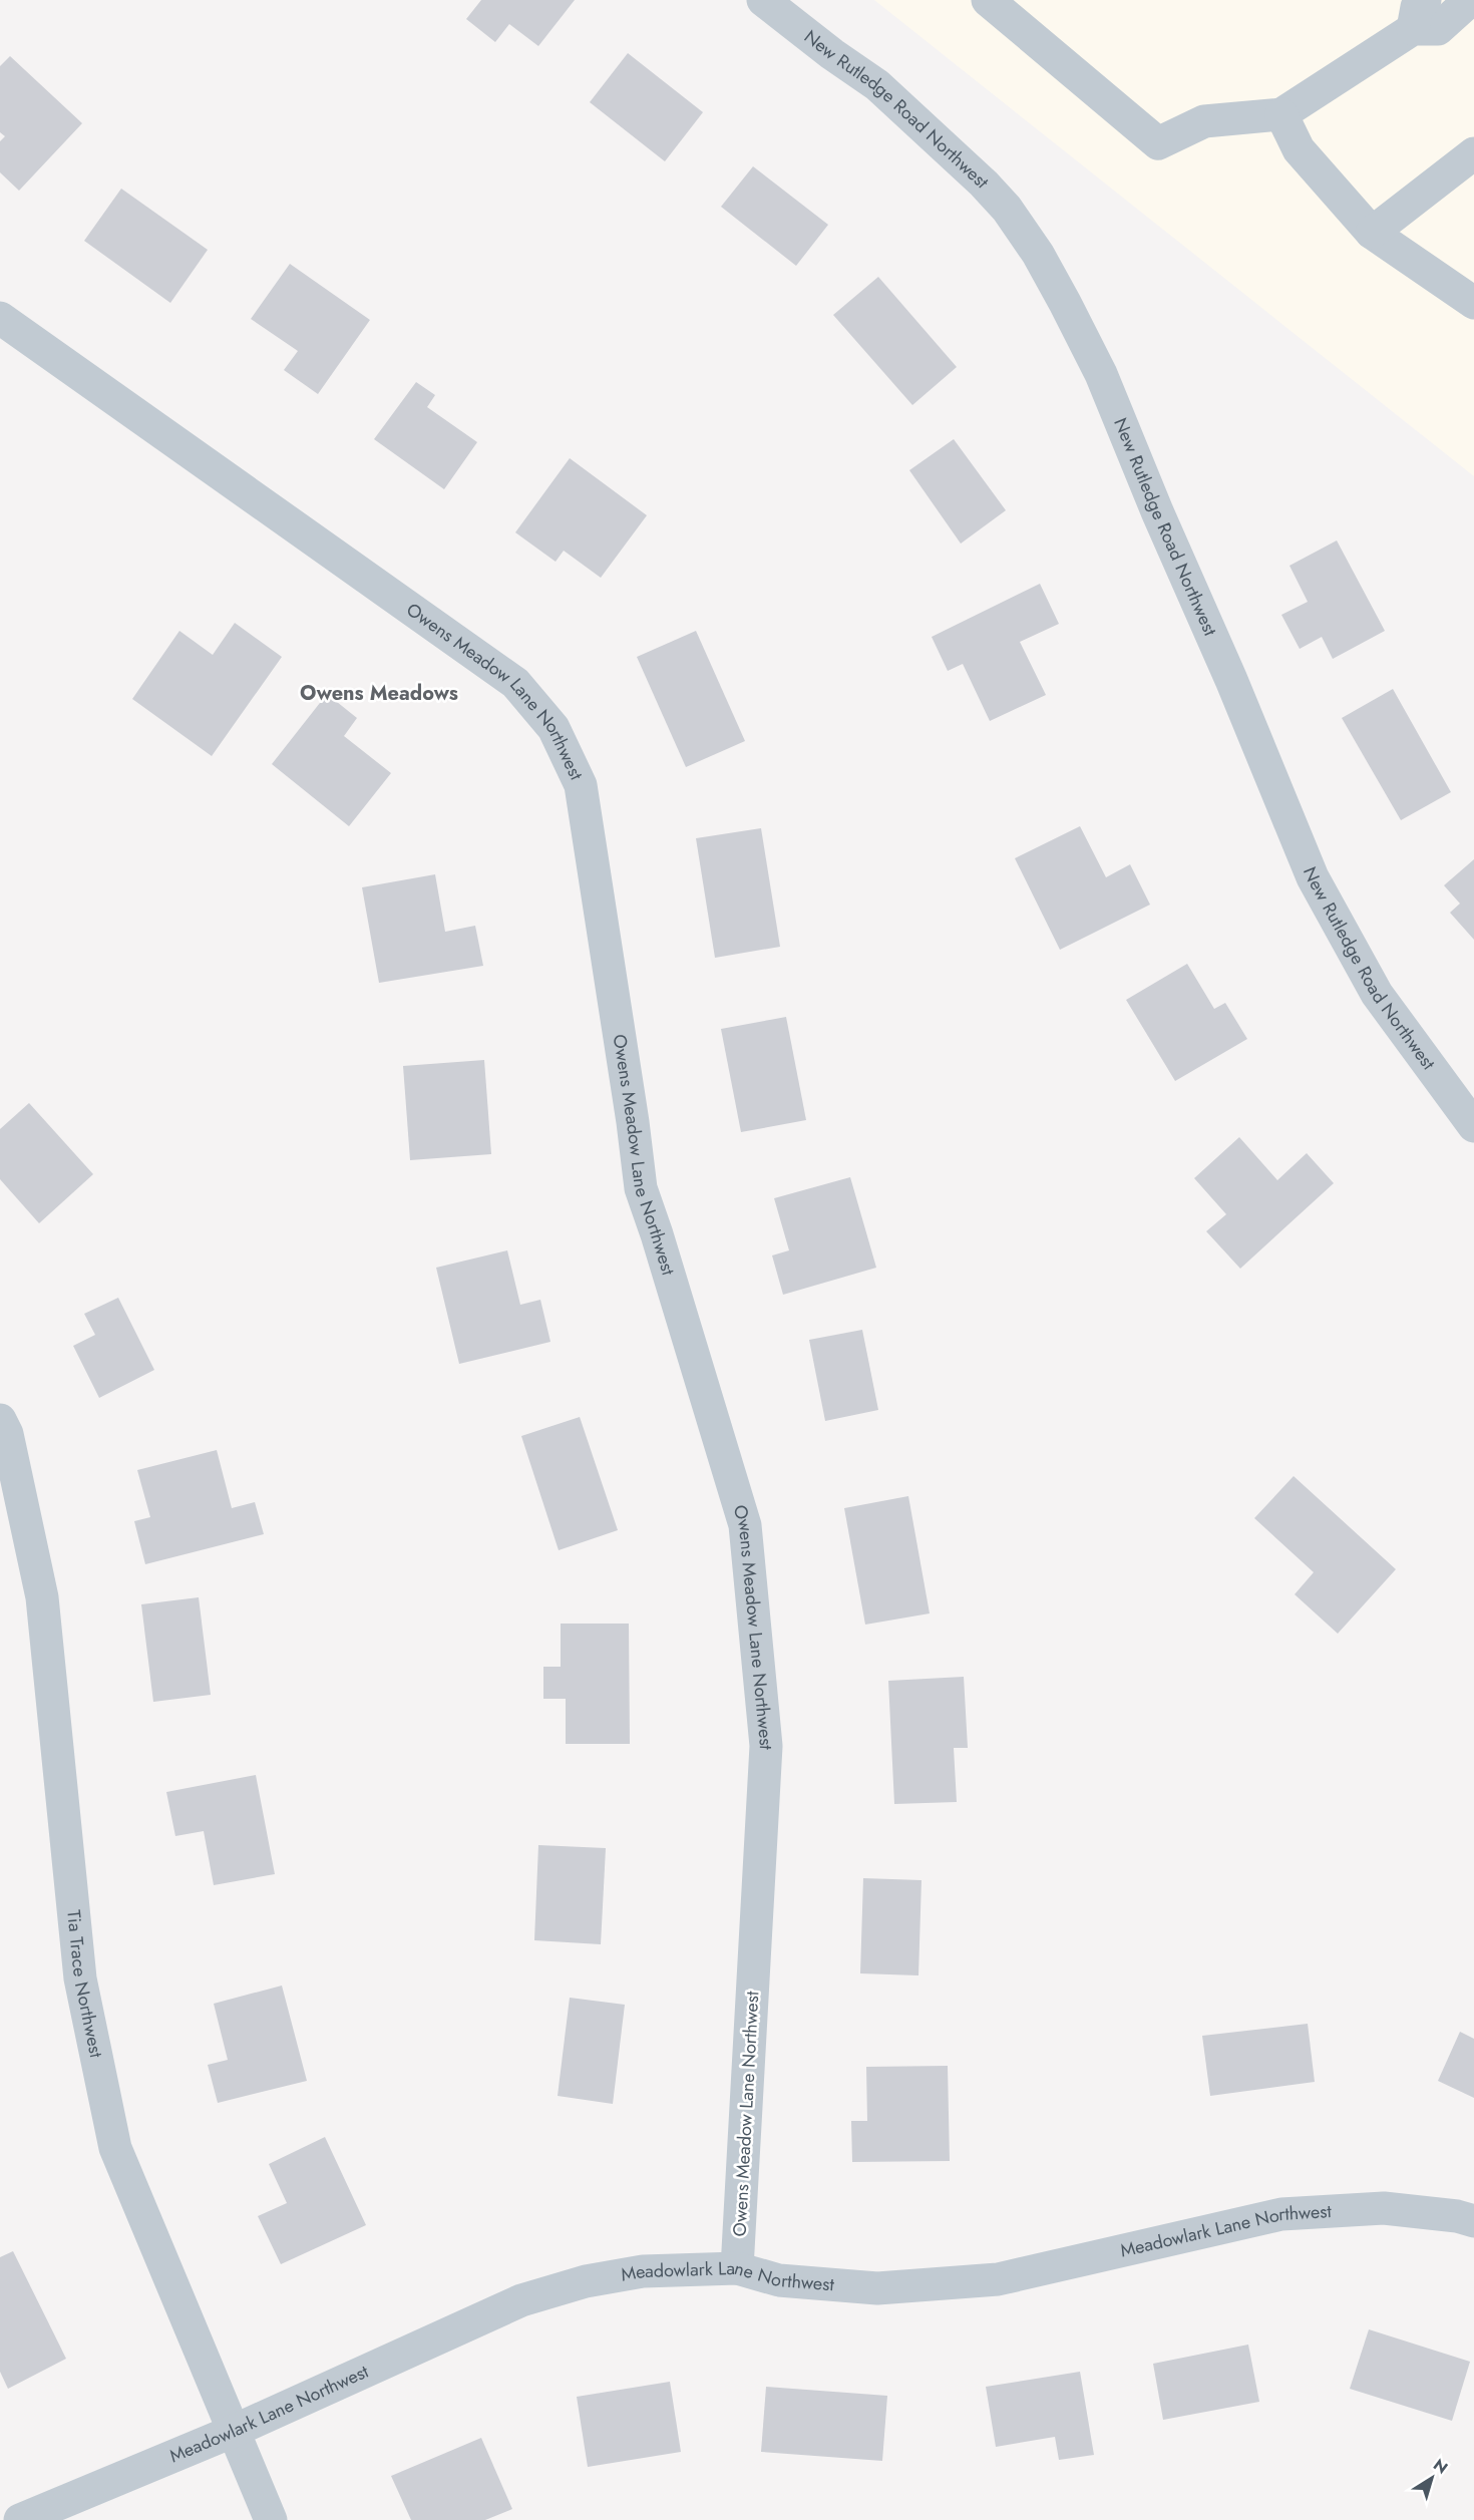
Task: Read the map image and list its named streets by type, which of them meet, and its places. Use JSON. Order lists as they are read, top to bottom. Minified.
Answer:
{"streets":{"street":["New Rutledge Road Northwest","Owens Meadow Lane Northwest","Tia Trace Northwest","Meadowlark Lane Northwest"]},"crossings":[["Owens Meadow Lane Northwest","Meadowlark Lane Northwest"],["Tia Trace Northwest","Meadowlark Lane Northwest"]],"districts":["Owens Meadows"],"north":"top right"}
